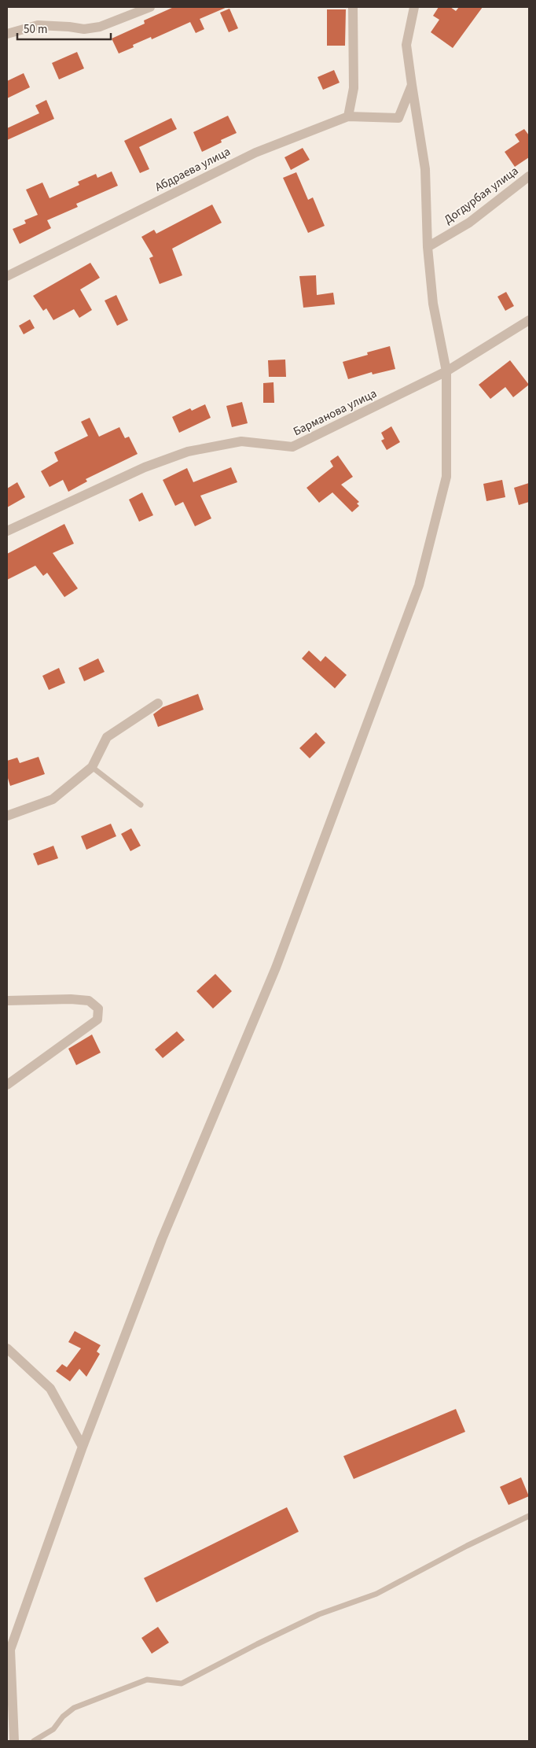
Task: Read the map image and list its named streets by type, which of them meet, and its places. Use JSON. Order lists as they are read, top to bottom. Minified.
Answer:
{"streets":{"street":["Абдраева улица","Догдурбая улица","Барманова улица"]},"scale_bar":"50 m"}
